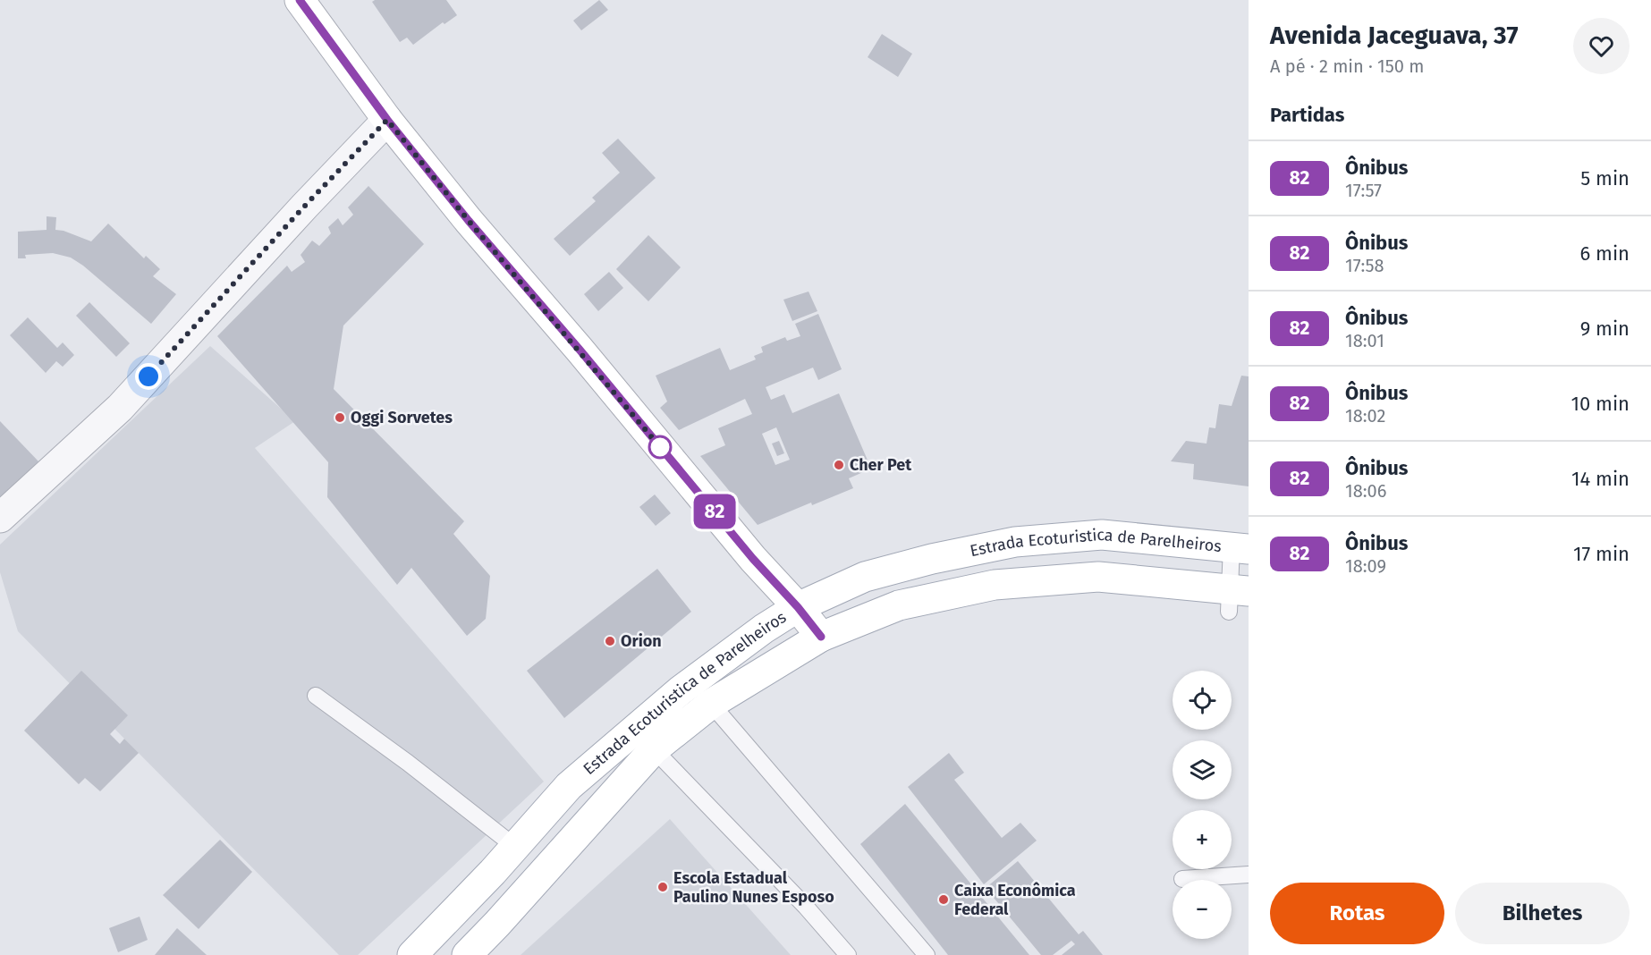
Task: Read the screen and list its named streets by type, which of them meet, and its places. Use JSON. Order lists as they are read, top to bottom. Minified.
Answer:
{"streets":{"main road":["Estrada Ecoturistica de Parelheiros"]},"places":["Oggi Sorvetes","Cher Pet","Orion","Escola Estadual Paulino Nunes Esposo","Caixa Econômica Federal"],"lines":["bus line 82"],"page":{"on_map":"82","heading":[["Avenida Jaceguava, 37","A pé · 2 min · 150 m"],"Partidas"],"list":[{"mark":"82","name":"Ônibus","note":"17:57","value":"5 min"},{"mark":"82","name":"Ônibus","note":"17:58","value":"6 min"},{"mark":"82","name":"Ônibus","note":"18:01","value":"9 min"},{"mark":"82","name":"Ônibus","note":"18:02","value":"10 min"},{"mark":"82","name":"Ônibus","note":"18:06","value":"14 min"},{"mark":"82","name":"Ônibus","note":"18:09","value":"17 min"}],"map_buttons":["+","−"],"buttons":["Rotas","Bilhetes"]}}
